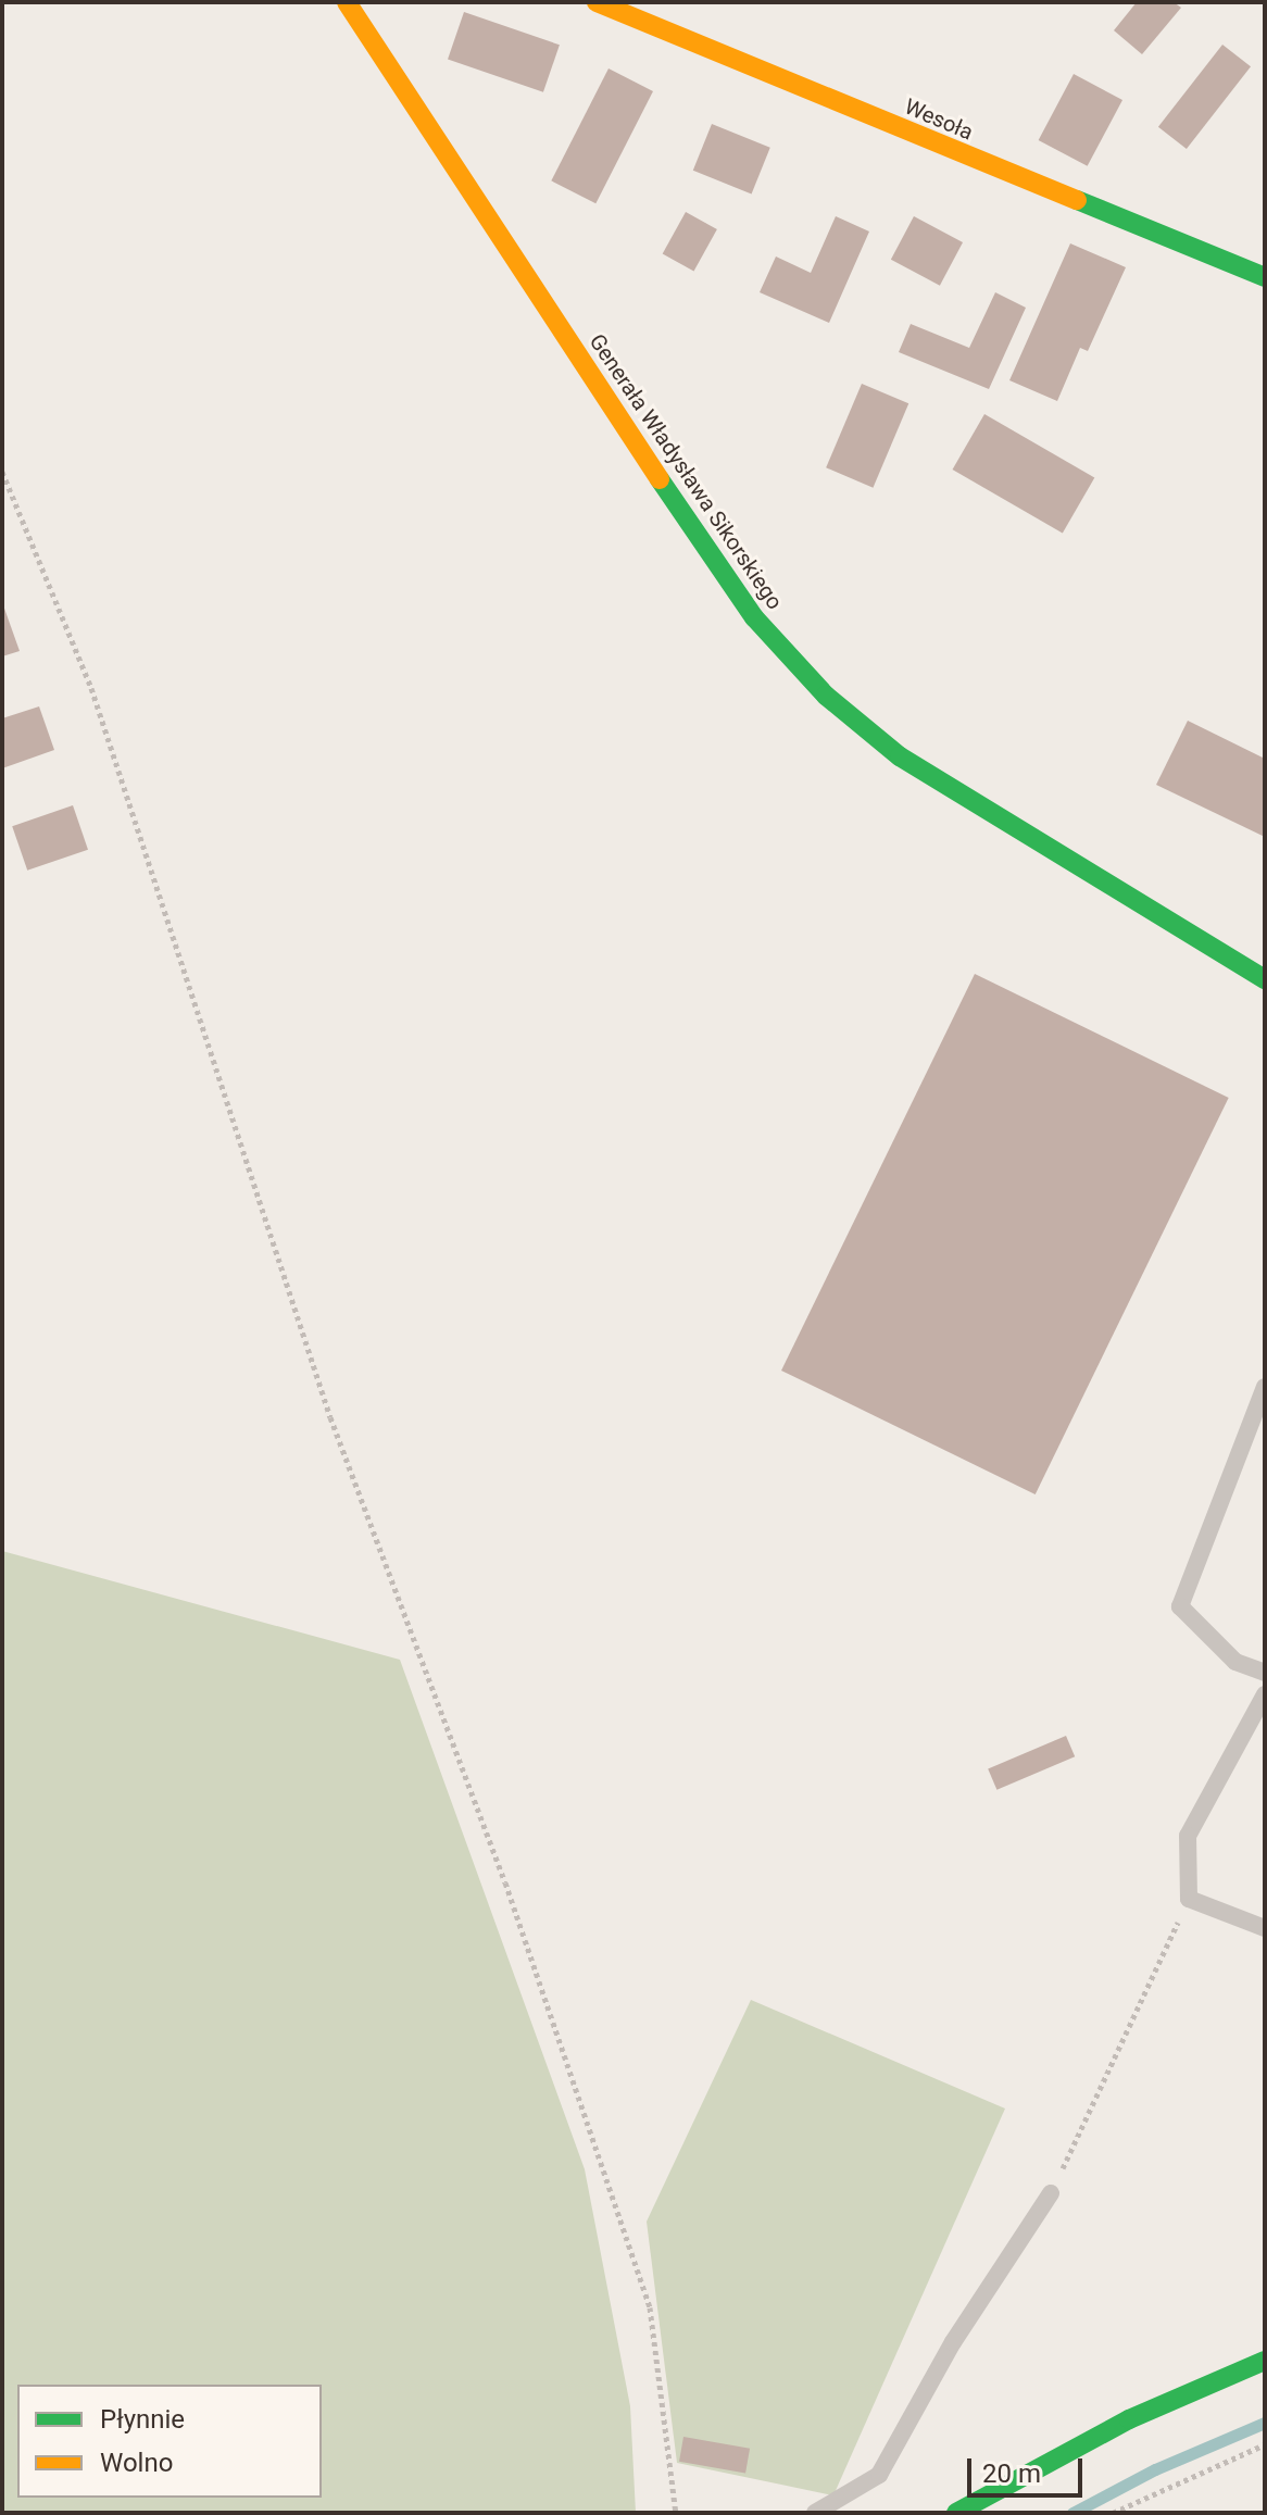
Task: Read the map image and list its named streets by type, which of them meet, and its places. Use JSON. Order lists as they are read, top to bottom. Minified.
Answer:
{"streets":{"main road":["Wesoła","Generała Władysława Sikorskiego"]},"legend":["Płynnie","Wolno"],"scale_bar":"20 m"}
